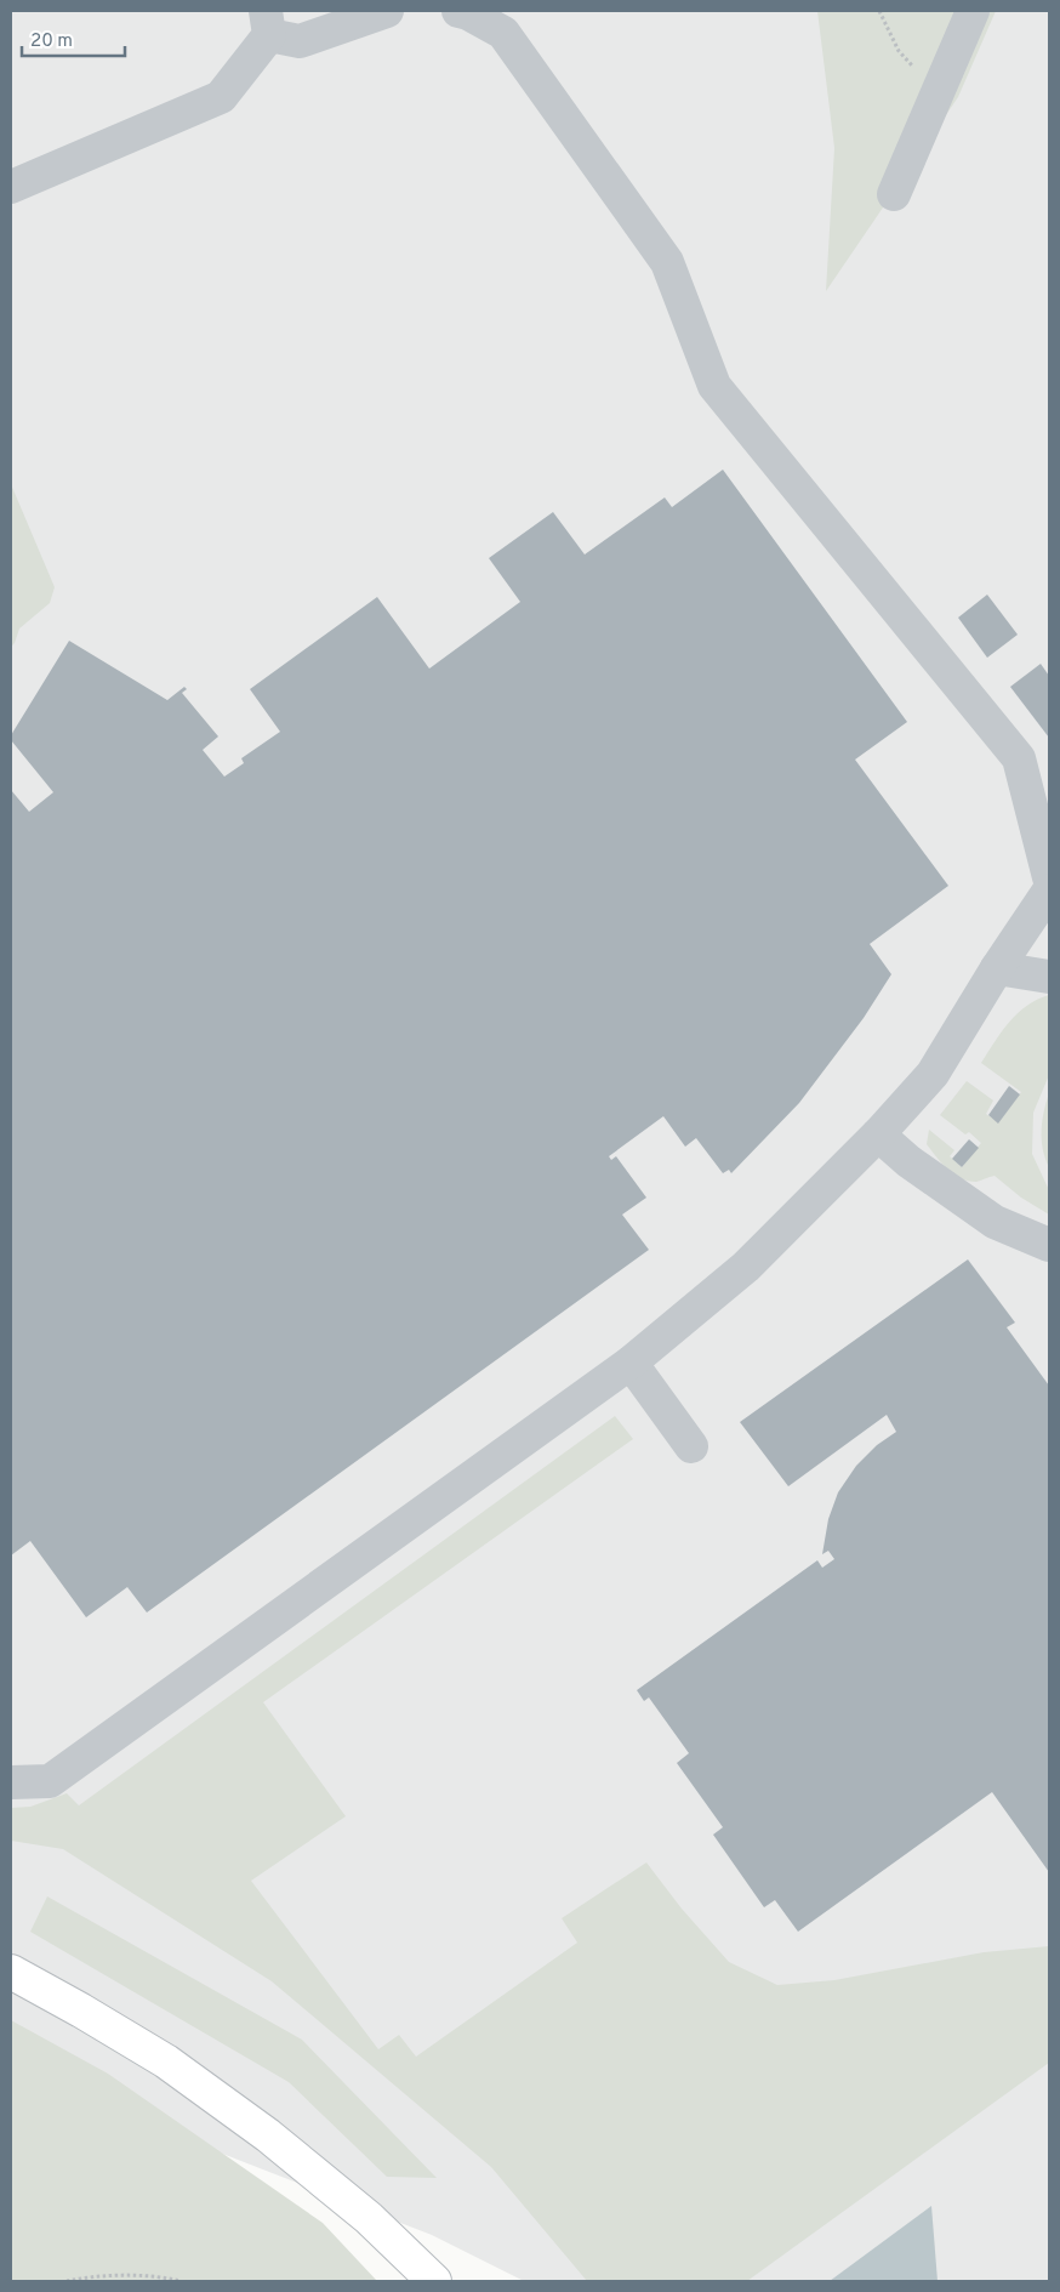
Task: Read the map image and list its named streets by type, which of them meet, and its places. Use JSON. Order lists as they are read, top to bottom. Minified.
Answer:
{"scale_bar":"20 m"}
